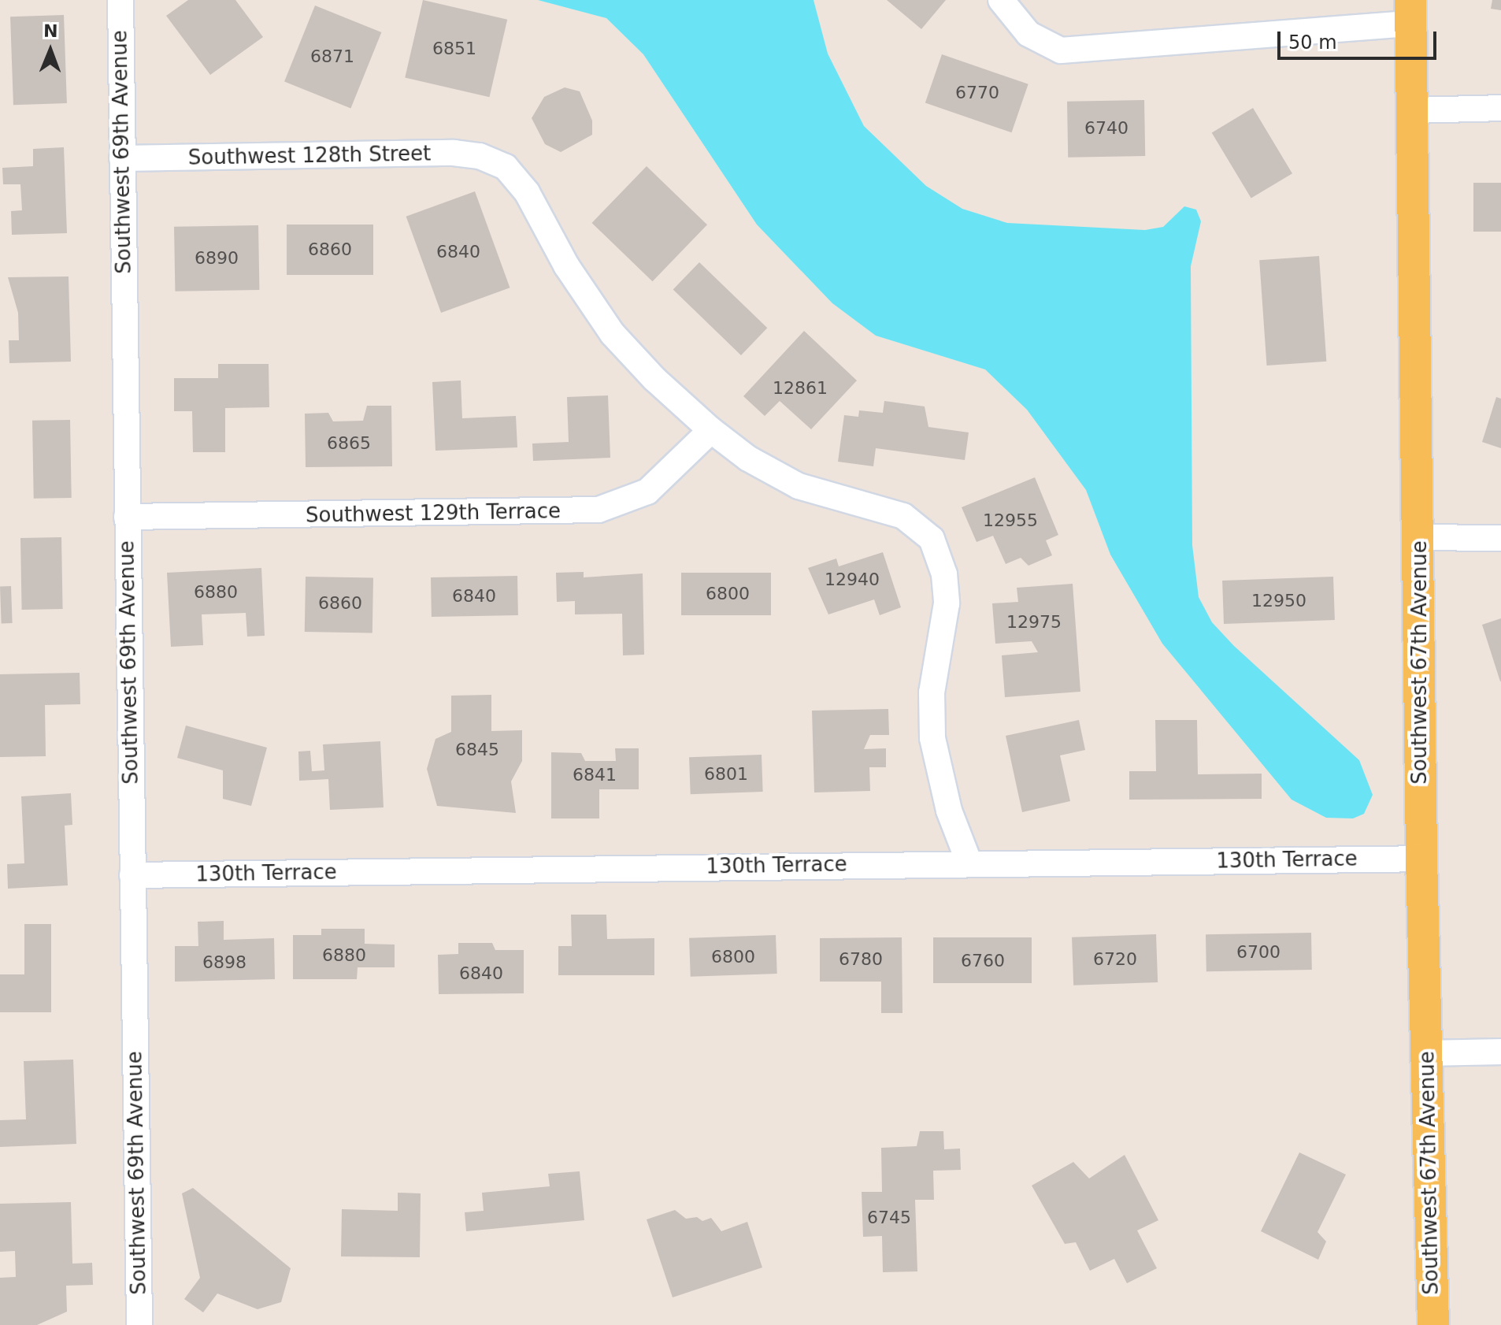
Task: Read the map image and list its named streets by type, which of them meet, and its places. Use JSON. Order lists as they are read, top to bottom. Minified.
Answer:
{"streets":{"main road":["Southwest 67th Avenue"],"street":["Southwest 69th Avenue","Southwest 128th Street","Southwest 129th Terrace","130th Terrace"]},"crossings":[["Southwest 69th Avenue","Southwest 128th Street"],["Southwest 69th Avenue","Southwest 129th Terrace"],["Southwest 69th Avenue","130th Terrace"],["Southwest 128th Street","Southwest 129th Terrace"],["Southwest 67th Avenue","130th Terrace"]],"house_numbers":["6851","6871","6770","6740","6860","6840","6890","12861","6865","12955","12940","6880","6800","6840","12950","6860","12975","6845","6801","6841","6700","6880","6800","6780","6720","6760","6898","6840","6745"],"scale_bar":"50 m","north":"top"}
